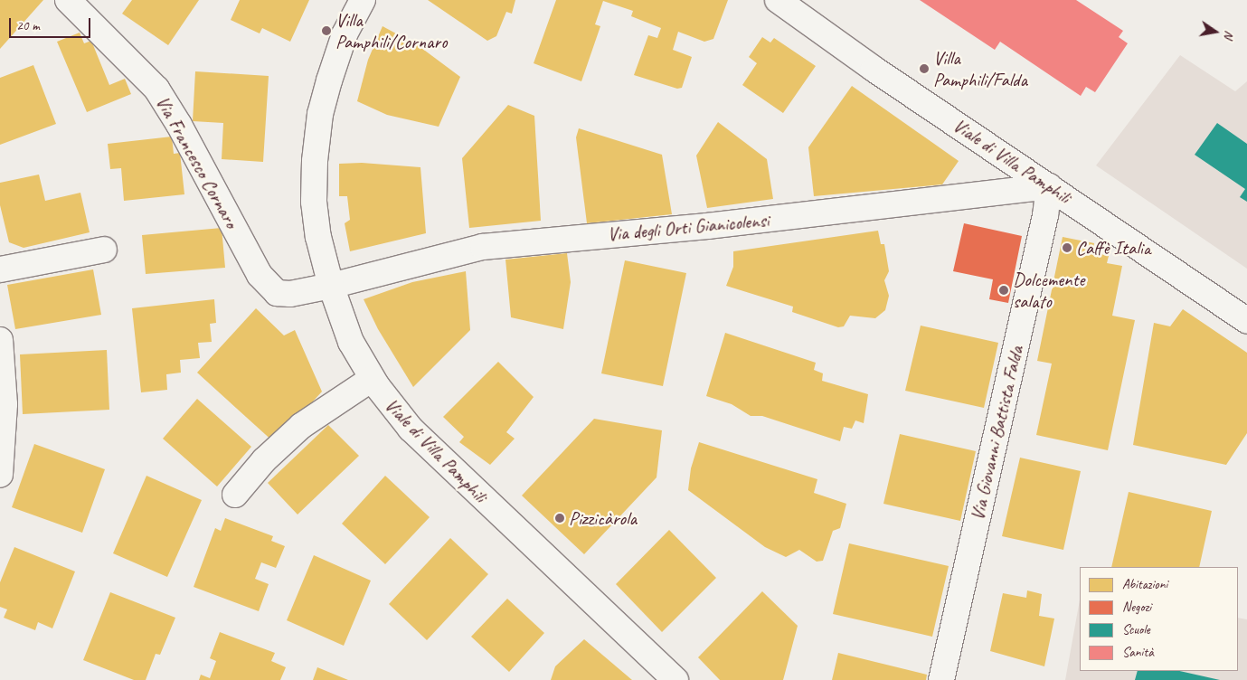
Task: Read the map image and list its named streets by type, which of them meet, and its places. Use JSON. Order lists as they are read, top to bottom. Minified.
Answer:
{"streets":{"street":["Viale di Villa Pamphili","Via Francesco Cornaro","Via degli Orti Gianicolensi","Via Giovanni Battista Falda"]},"crossings":[["Viale di Villa Pamphili","Via Francesco Cornaro"],["Viale di Villa Pamphili","Via degli Orti Gianicolensi"],["Viale di Villa Pamphili","Via Giovanni Battista Falda"],["Via Francesco Cornaro","Via degli Orti Gianicolensi"],["Via degli Orti Gianicolensi","Via Giovanni Battista Falda"]],"places":["Villa Pamphili/Cornaro","Villa Pamphili/Falda","Caffè Italia","Dolcemente salato","Pizzicàrola"],"legend":["Abitazioni","Negozi","Scuole","Sanità"],"scale_bar":"20 m","north":"right"}
